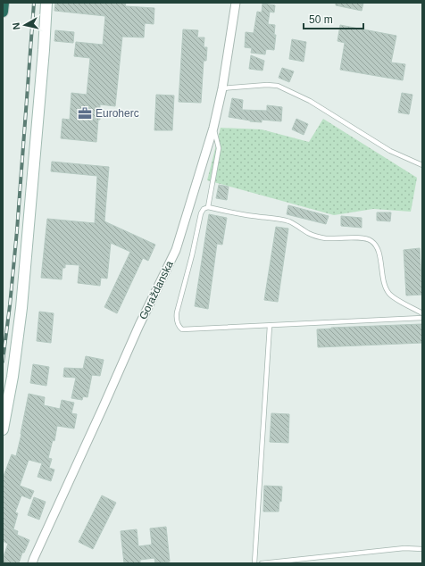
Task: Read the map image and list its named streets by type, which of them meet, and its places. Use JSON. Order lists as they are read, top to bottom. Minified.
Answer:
{"streets":{"street":["Goraždanska"]},"places":{"office":["Euroherc"]},"scale_bar":"50 m","north":"left"}
